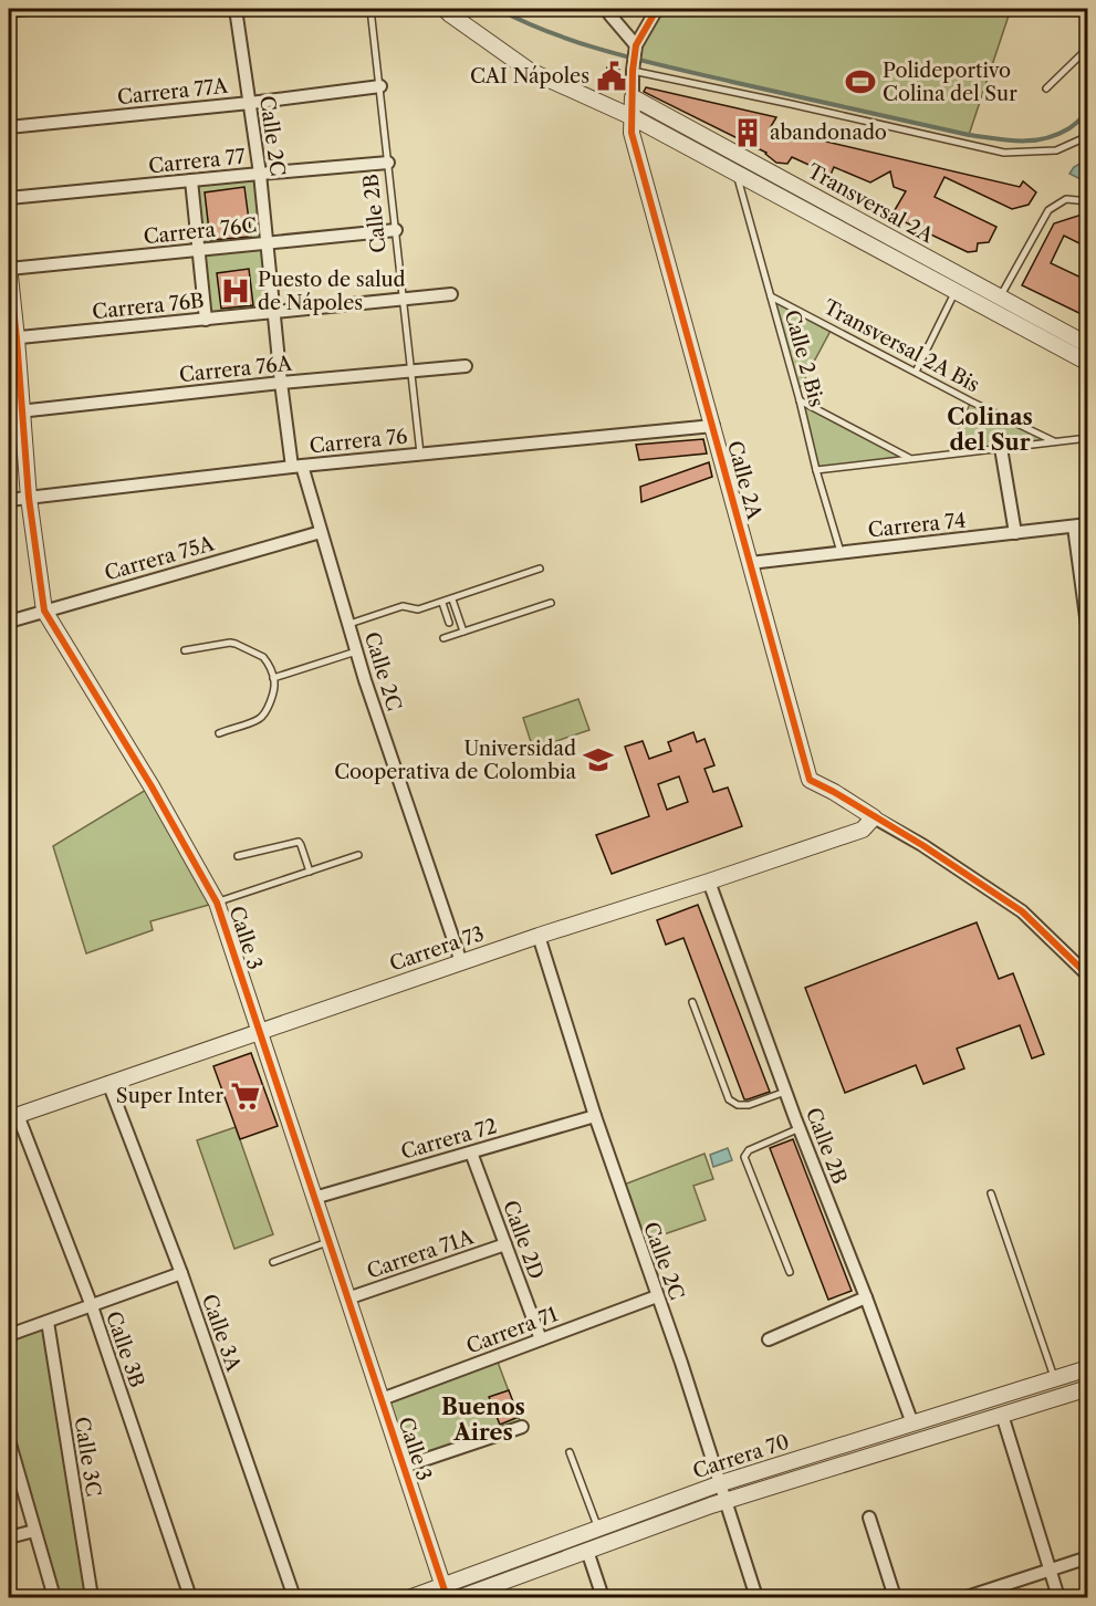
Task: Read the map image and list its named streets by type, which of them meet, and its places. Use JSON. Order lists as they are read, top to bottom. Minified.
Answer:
{"streets":{"street":["Carrera 77A","Calle 2C","Carrera 77","Transversal 2A","Calle 2B","Carrera 76C","Carrera 76B","Carrera 76A","Carrera 76","Calle 2A","Carrera 74","Carrera 75A","Calle 3","Carrera 73","Carrera 72","Calle 2D","Carrera 71A","Carrera 71","Calle 3A","Calle 3B","Calle 3C","Carrera 70"],"lane":["Transversal 2A Bis","Calle 2 Bis"]},"crossings":[["Carrera 77A","Calle 2C"],["Carrera 77A","Calle 2B"],["Calle 2C","Carrera 77"],["Calle 2C","Carrera 76C"],["Calle 2C","Carrera 76B"],["Calle 2C","Carrera 76A"],["Calle 2C","Carrera 76"],["Calle 2C","Carrera 75A"],["Calle 2C","Carrera 73"],["Calle 2C","Carrera 72"],["Calle 2C","Carrera 71"],["Calle 2C","Carrera 70"],["Carrera 77","Calle 2B"],["Transversal 2A","Calle 2 Bis"],["Transversal 2A","Calle 2A"],["Calle 2B","Carrera 76C"],["Calle 2B","Carrera 76B"],["Calle 2B","Carrera 76A"],["Calle 2B","Carrera 76"],["Calle 2B","Carrera 73"],["Calle 2B","Carrera 70"],["Carrera 76C","Calle 3"],["Carrera 76B","Calle 3"],["Transversal 2A Bis","Calle 2 Bis"],["Calle 2 Bis","Carrera 74"],["Carrera 76A","Calle 3"],["Carrera 76","Calle 2A"],["Carrera 76","Calle 3"],["Calle 2A","Carrera 74"],["Calle 2A","Carrera 73"],["Carrera 75A","Calle 3"],["Calle 3","Carrera 73"],["Calle 3","Carrera 72"],["Calle 3","Carrera 71A"],["Calle 3","Carrera 71"],["Calle 3","Carrera 70"],["Carrera 73","Calle 3A"],["Carrera 73","Calle 3B"],["Carrera 72","Calle 2D"],["Calle 2D","Carrera 71A"],["Calle 2D","Carrera 71"]],"districts":["Colinas del Sur","Buenos Aires"],"places":{"public building":["CAI Nápoles"],"sports":["Polideportivo Colina del Sur"],"building":["abandonado"],"hospital":["Puesto de salud de Nápoles"],"school or university":["Universidad Cooperativa de Colombia"],"supermarket":["Super Inter"]}}
